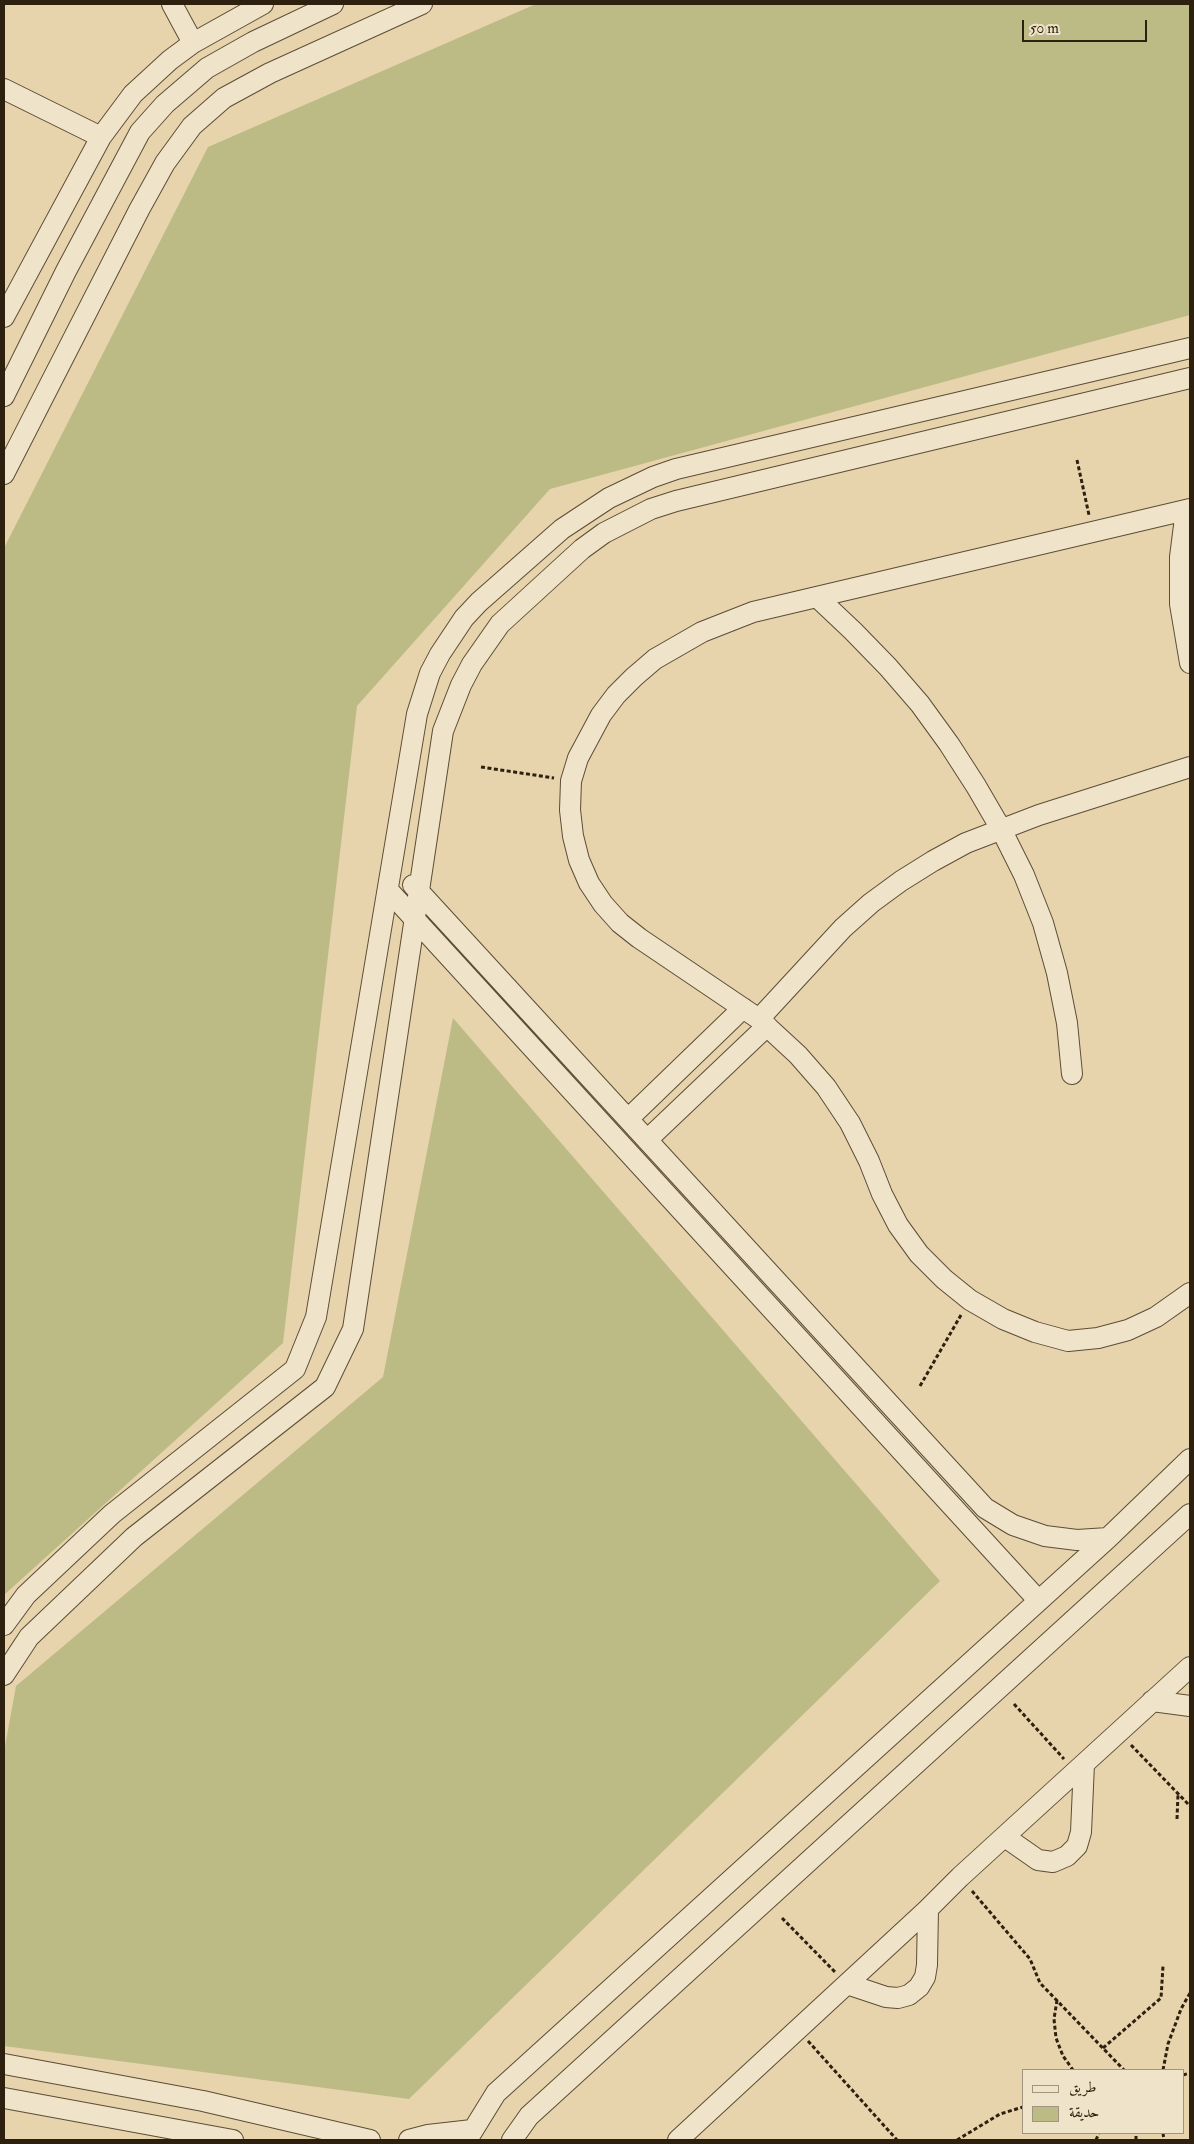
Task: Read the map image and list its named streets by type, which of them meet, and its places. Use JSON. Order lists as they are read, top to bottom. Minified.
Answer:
{"legend":["طريق","حديقة"],"scale_bar":"50 m"}
